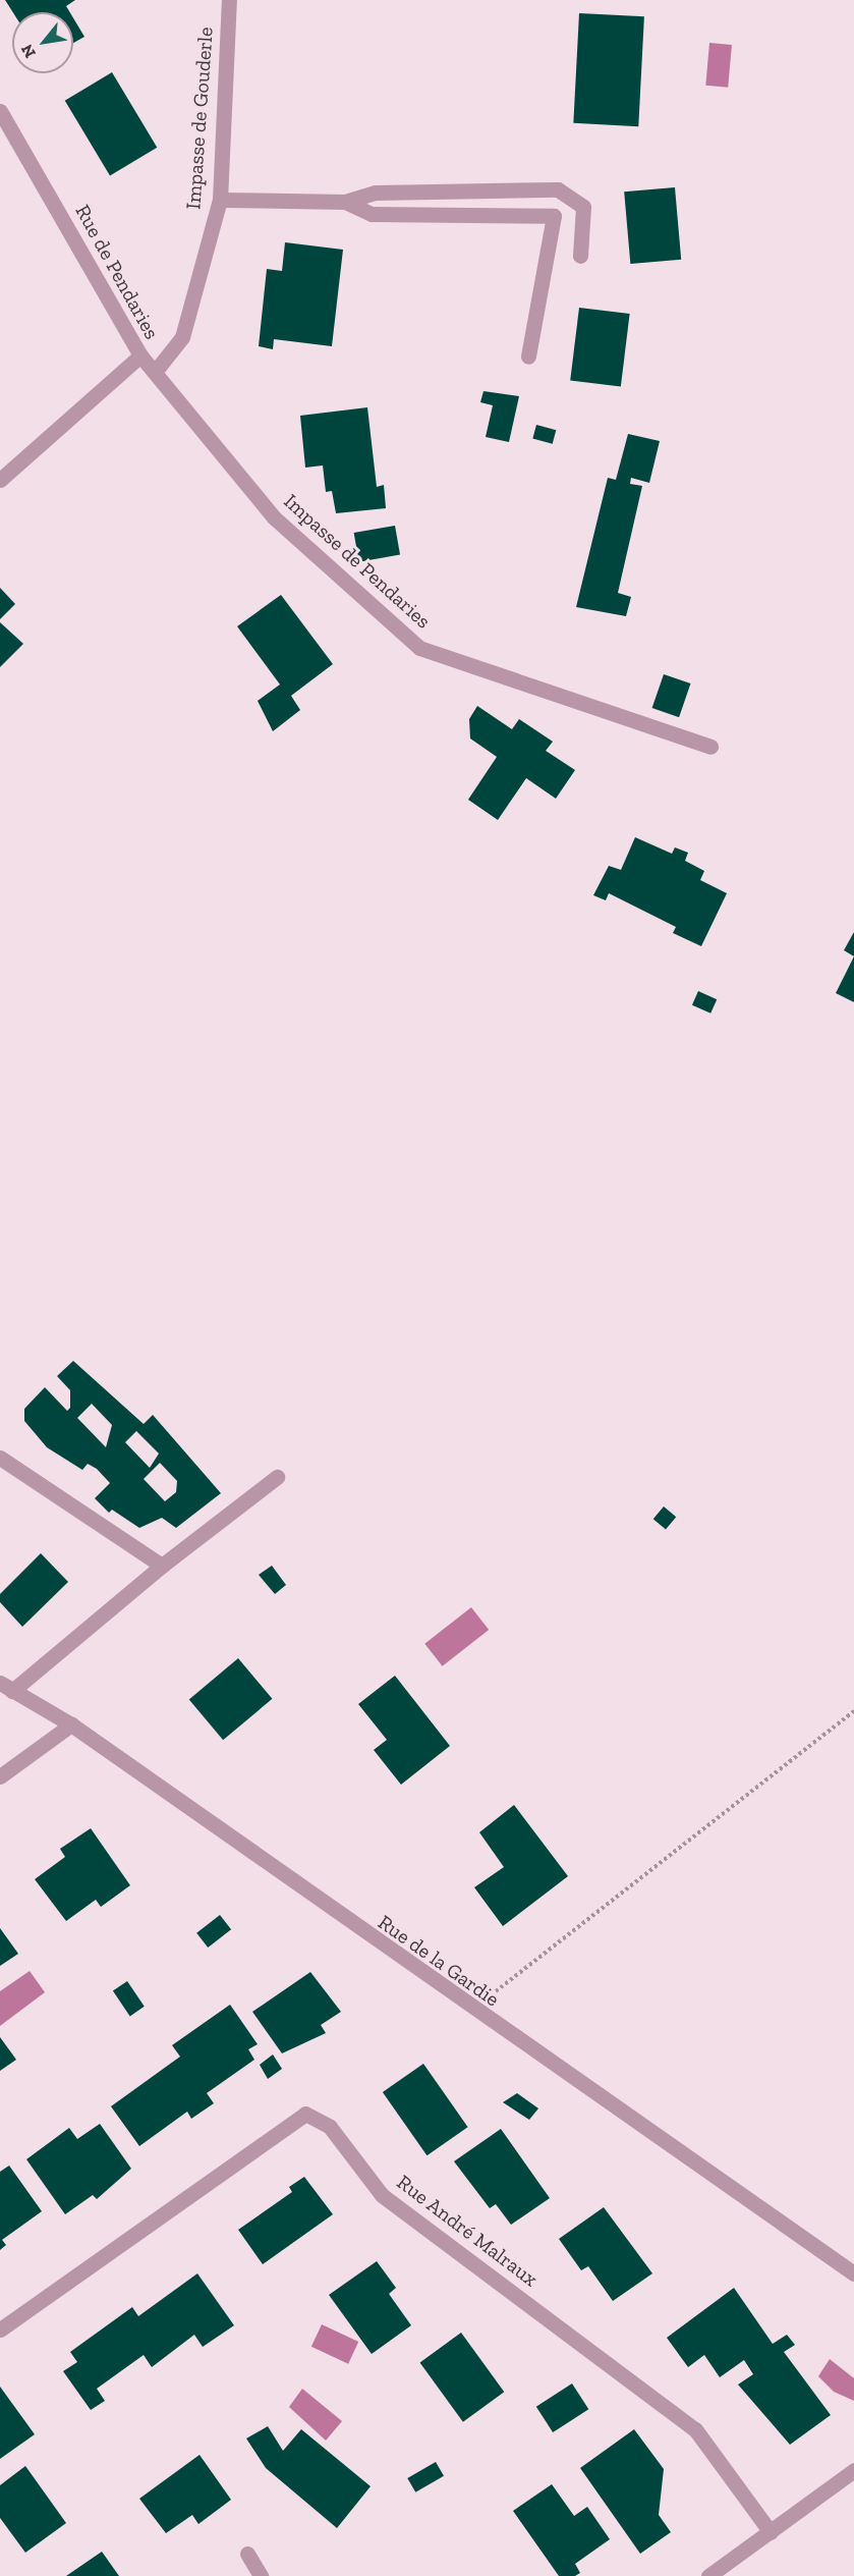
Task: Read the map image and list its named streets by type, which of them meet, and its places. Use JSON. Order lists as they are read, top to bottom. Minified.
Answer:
{"streets":{"street":["Impasse de Gouderle","Rue de Pendaries","Impasse de Pendaries","Rue de la Gardie","Rue André Malraux"]},"crossings":[["Impasse de Gouderle","Impasse de Pendaries"],["Rue de Pendaries","Impasse de Pendaries"]],"north":"bottom left"}
